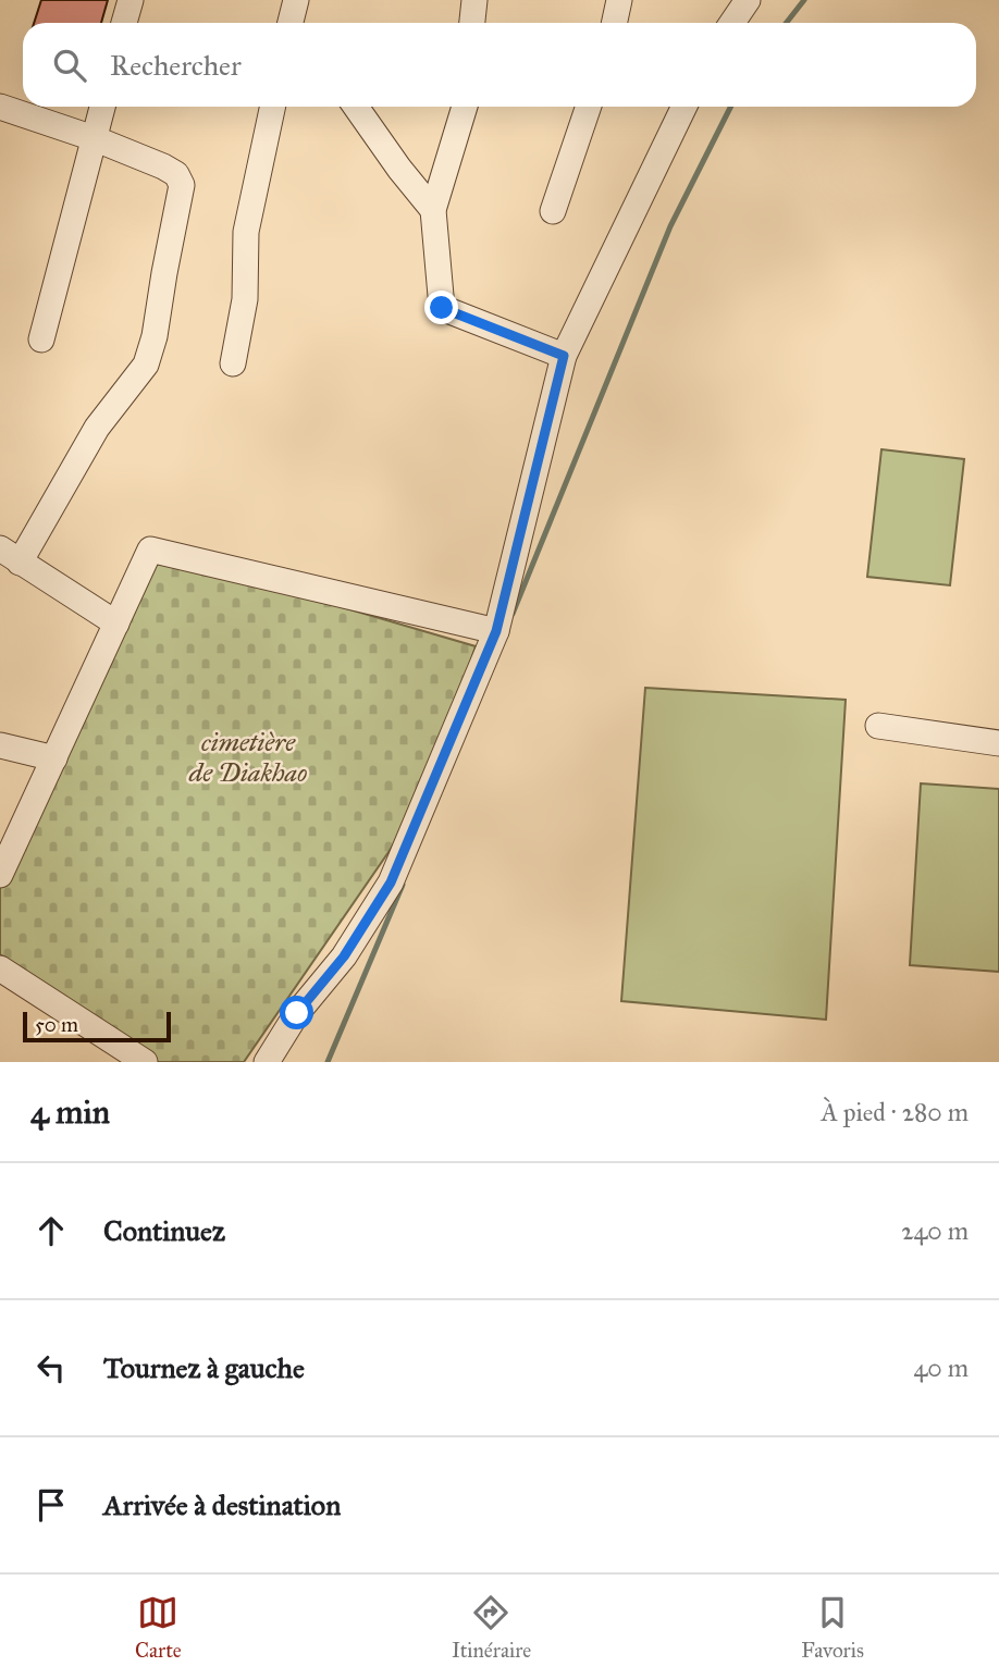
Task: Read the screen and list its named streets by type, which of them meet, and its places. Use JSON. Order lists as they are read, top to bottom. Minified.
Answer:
{"parks":["cimetière de Diakhao"],"scale_bar":"50 m","page":{"search":"Rechercher","scale":"50 m","heading":["4 min","À pied · 280 m"],"list":[["Continuez","240 m"],["Tournez à gauche","40 m"],"Arrivée à destination"],"nav":["Carte","Itinéraire","Favoris"]}}
